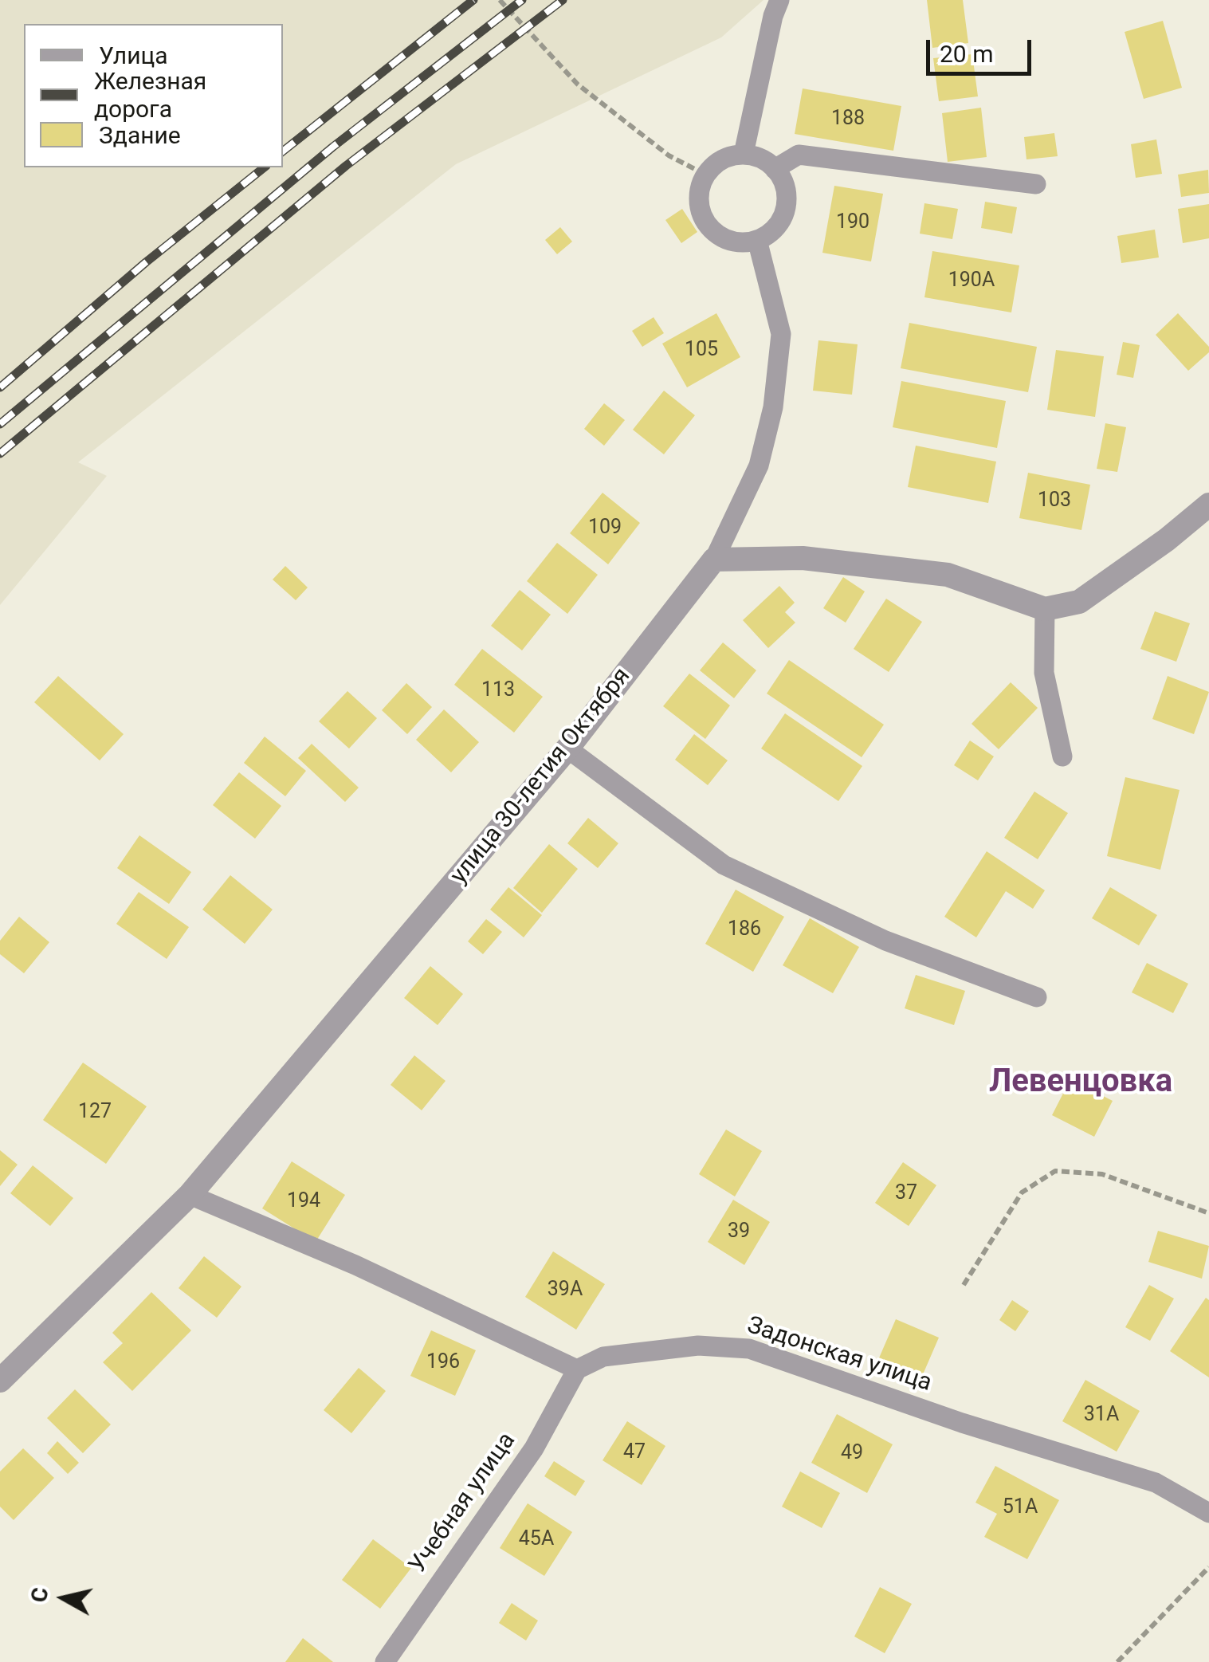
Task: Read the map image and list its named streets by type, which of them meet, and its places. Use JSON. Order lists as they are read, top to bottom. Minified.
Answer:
{"streets":{"street":["улица 30-летия Октября"],"lane":["Задонская улица","Учебная улица"]},"crossings":[["Задонская улица","Учебная улица"]],"districts":["Левенцовка"],"house_numbers":["188","190","190А","105","103","109","113","186","127","37","194","39","39А","196","31А","47","49","51А","45А"],"legend":["Улица","Железная дорога","Здание"],"scale_bar":"20 m","north":"left"}
